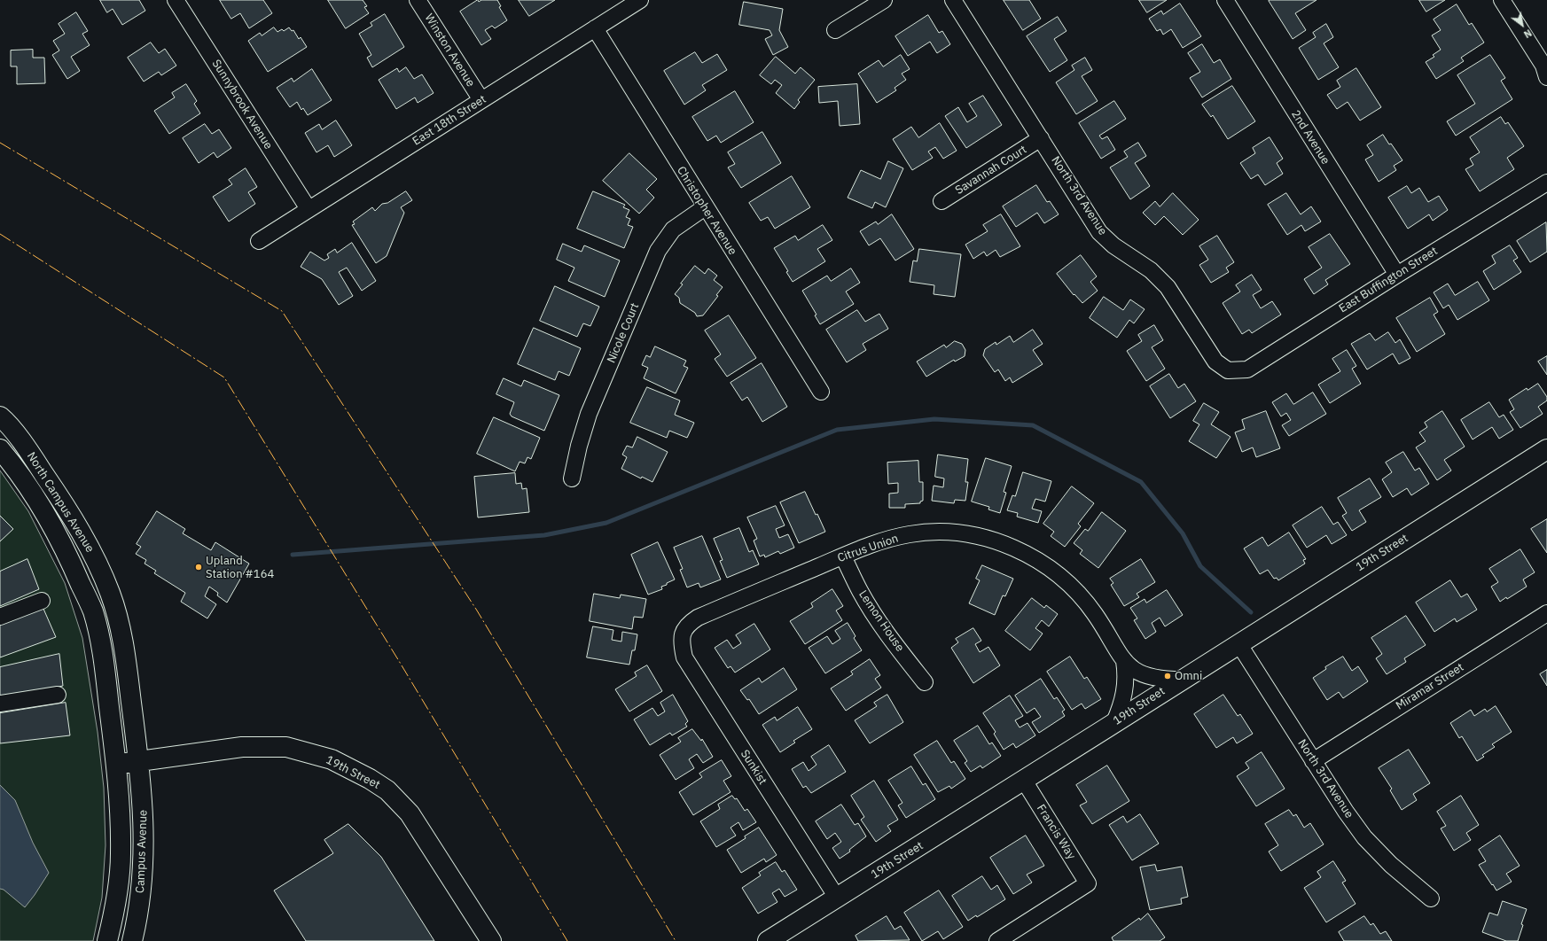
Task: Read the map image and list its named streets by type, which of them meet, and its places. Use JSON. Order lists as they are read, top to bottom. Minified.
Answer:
{"streets":{"main road":["North Campus Avenue","19th Street","Campus Avenue"],"street":["Winston Avenue","Sunnybrook Avenue","East 18th Street","2nd Avenue","Savannah Court","North 3rd Avenue","Christopher Avenue","East Buffington Street","Nicole Court","Citrus Union","Lemon House","Miramar Street","Sunkist","Francis Way"]},"crossings":[["Winston Avenue","East 18th Street"],["Sunnybrook Avenue","East 18th Street"],["East 18th Street","Christopher Avenue"],["2nd Avenue","East Buffington Street"],["Savannah Court","North 3rd Avenue"],["North 3rd Avenue","East Buffington Street"],["North 3rd Avenue","19th Street"],["North 3rd Avenue","Miramar Street"],["Christopher Avenue","Nicole Court"],["North Campus Avenue","19th Street"],["North Campus Avenue","Campus Avenue"],["Citrus Union","19th Street"],["Citrus Union","Lemon House"],["Citrus Union","Sunkist"],["19th Street","Sunkist"],["19th Street","Francis Way"],["19th Street","Campus Avenue"]],"places":["Upland Station #164","Omni"],"north":"bottom right"}
